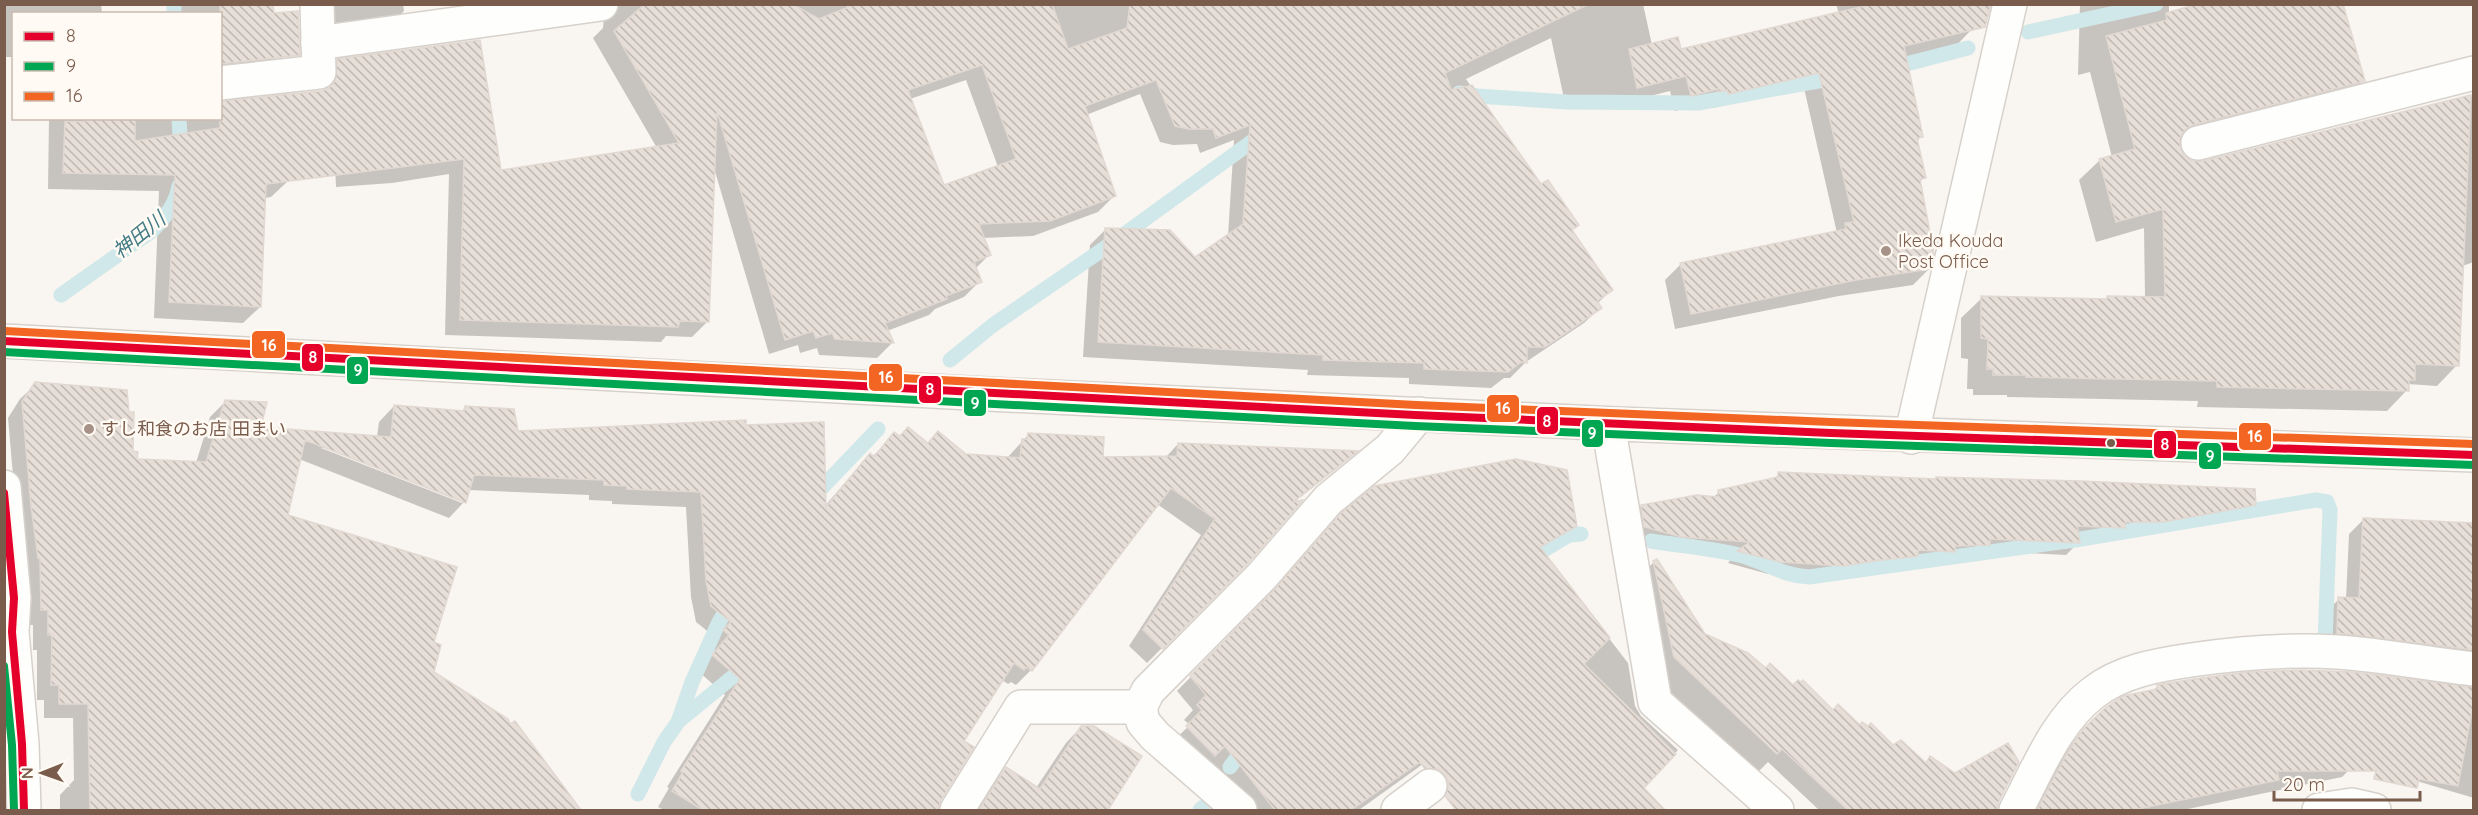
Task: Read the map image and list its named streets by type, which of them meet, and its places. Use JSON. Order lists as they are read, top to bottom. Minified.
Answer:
{"water":["神田川"],"places":["Ikeda Kouda Post Office","すし和食のお店 田まい"],"lines":["transit line 16","transit line 8","transit line 9"],"legend":["8","9","16"],"scale_bar":"20 m","north":"left"}
